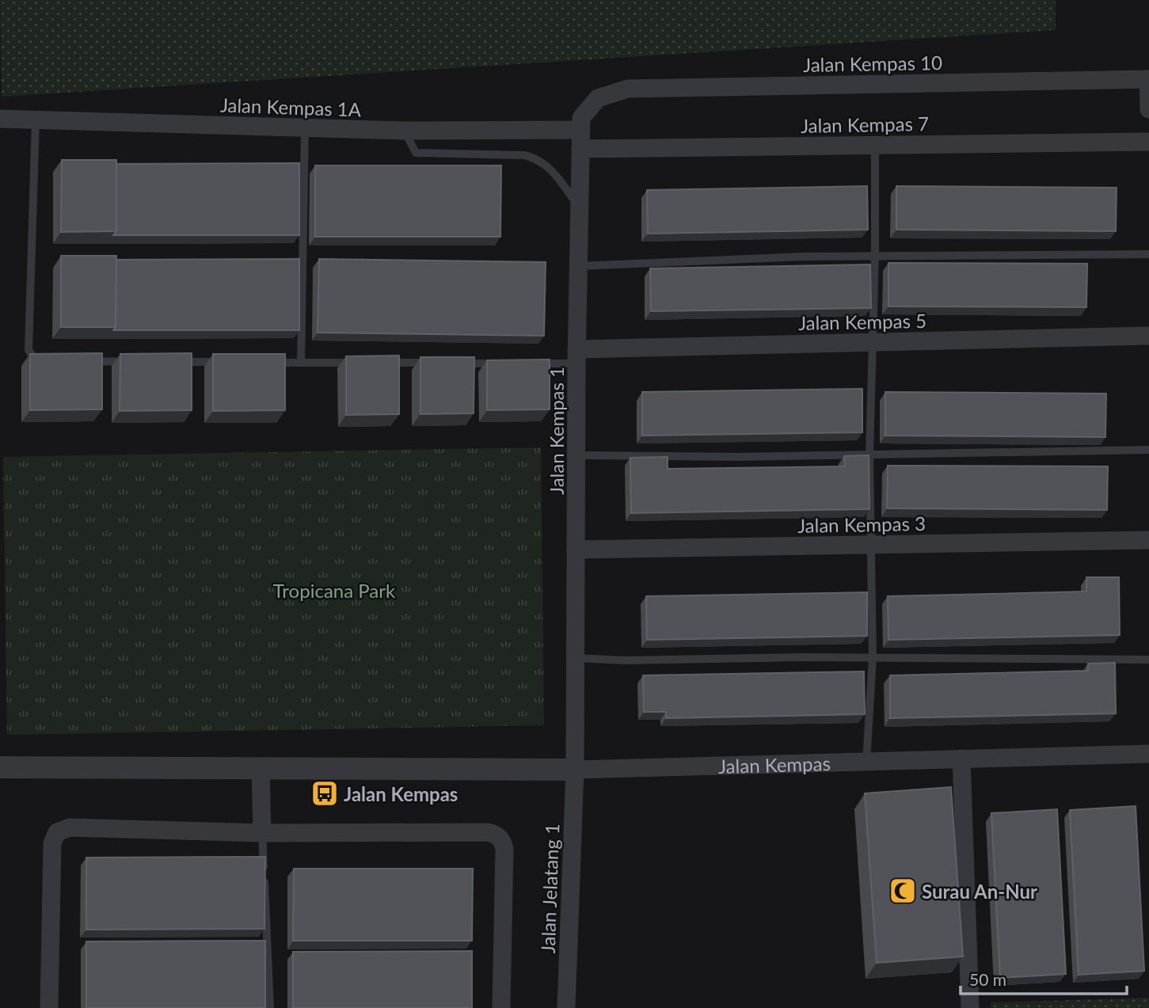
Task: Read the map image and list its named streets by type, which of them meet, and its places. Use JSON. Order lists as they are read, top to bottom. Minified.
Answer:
{"streets":{"street":["Jalan Kempas 10","Jalan Kempas 1A","Jalan Kempas 7","Jalan Kempas 5","Jalan Kempas 1","Jalan Kempas 3","Jalan Kempas","Jalan Jelatang 1"]},"crossings":[["Jalan Kempas 10","Jalan Kempas 1"],["Jalan Kempas 1A","Jalan Kempas 1"],["Jalan Kempas 7","Jalan Kempas 1"],["Jalan Kempas 5","Jalan Kempas 1"],["Jalan Kempas 1","Jalan Kempas 3"],["Jalan Kempas 1","Jalan Kempas"],["Jalan Kempas 1","Jalan Jelatang 1"],["Jalan Kempas","Jalan Jelatang 1"]],"parks":["Tropicana Park"],"places":{"bus stop":["Jalan Kempas"],"mosque":["Surau An-Nur"]},"scale_bar":"50 m"}
